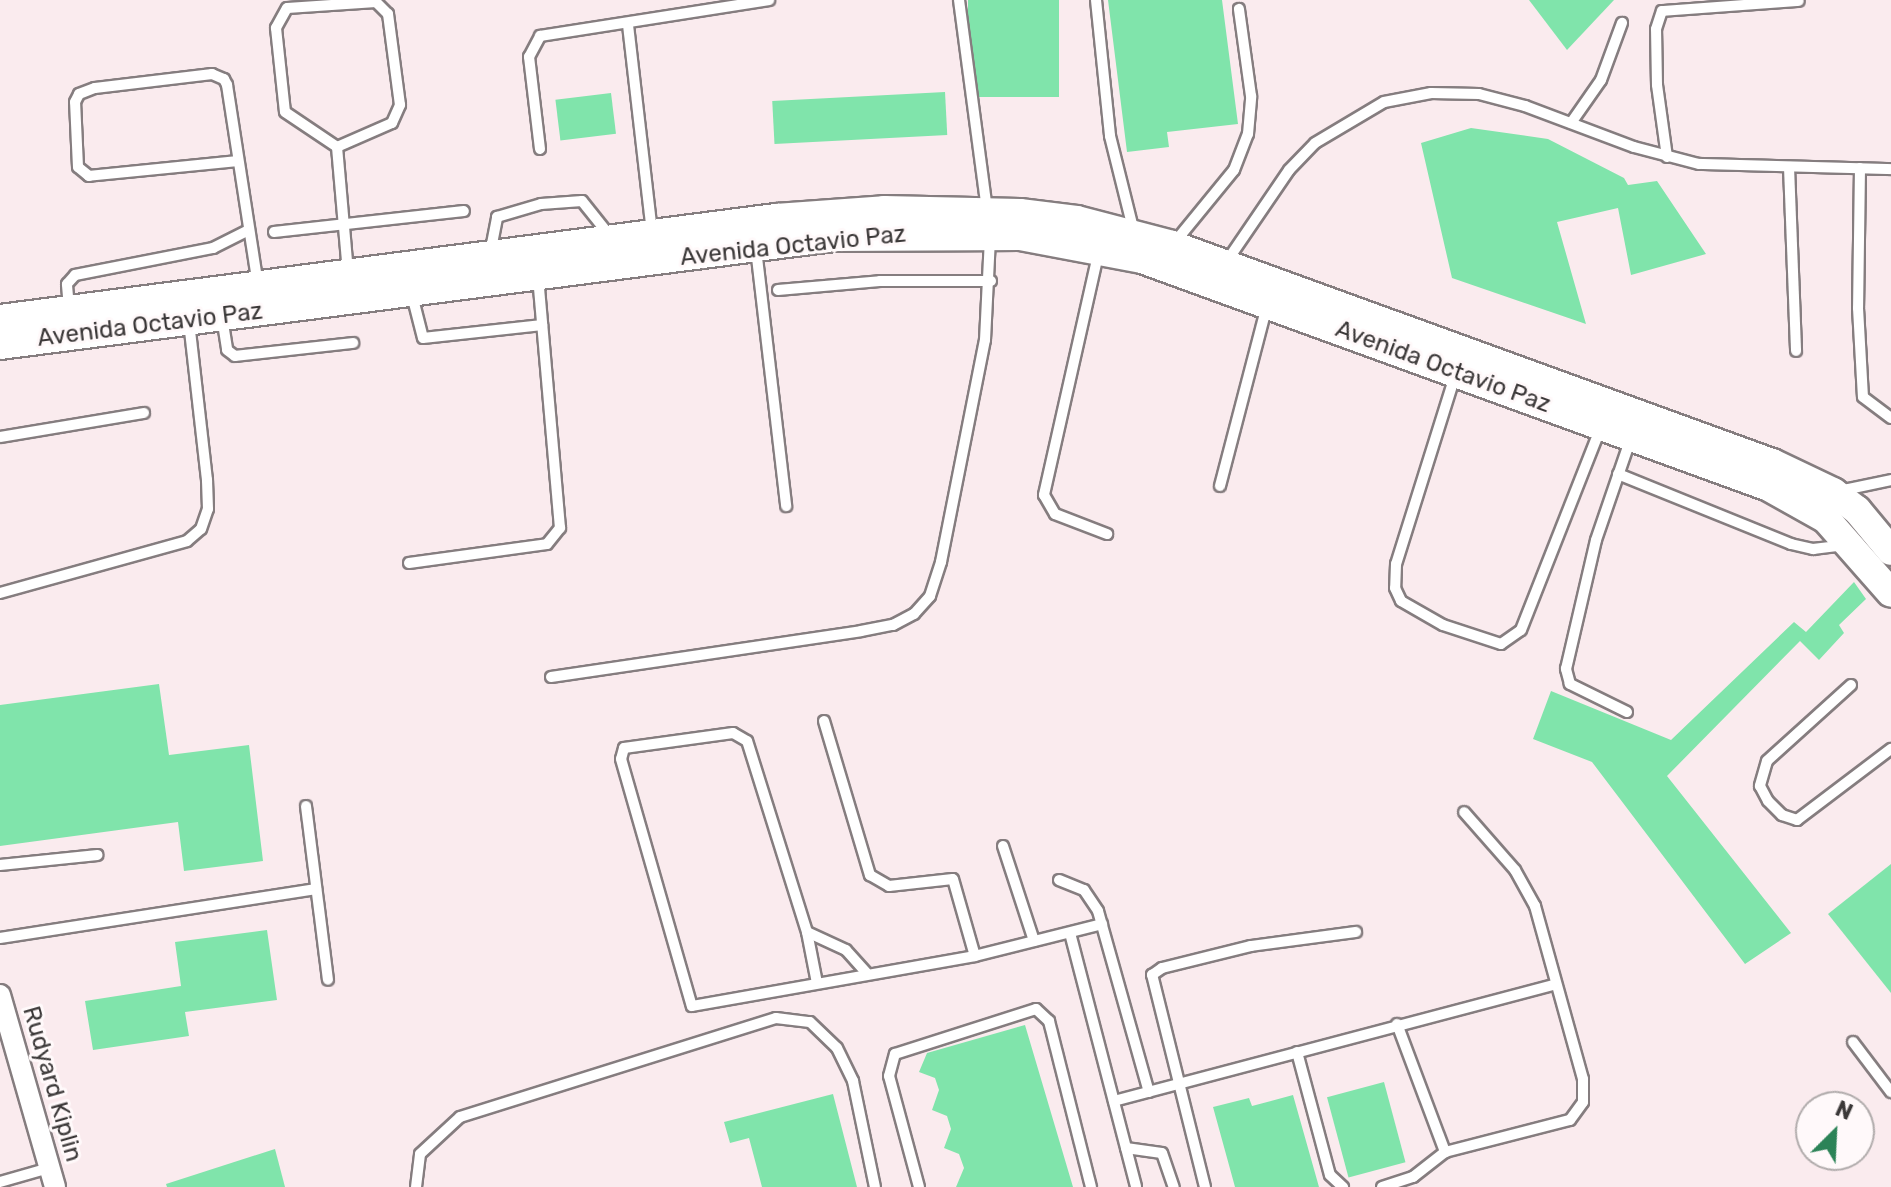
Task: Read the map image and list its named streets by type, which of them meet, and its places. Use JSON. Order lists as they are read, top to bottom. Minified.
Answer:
{"streets":{"street":["Avenida Octavio Paz","Rudyard Kiplin"]},"north":"top right"}
